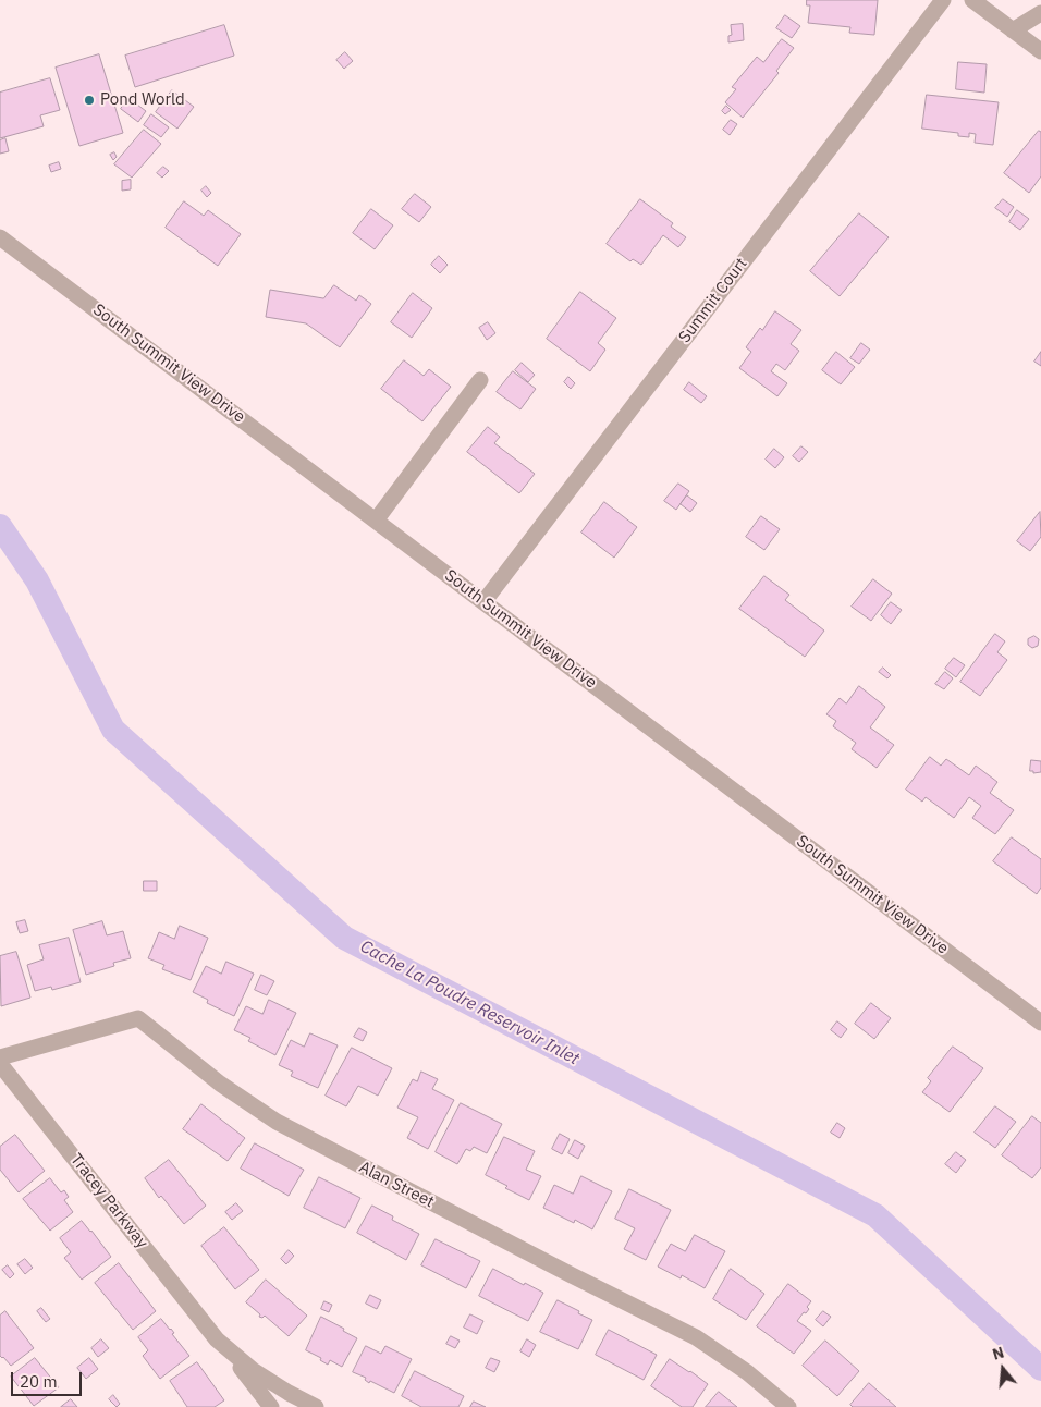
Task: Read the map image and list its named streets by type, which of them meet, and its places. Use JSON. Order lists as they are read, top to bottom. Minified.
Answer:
{"streets":{"street":["Summit Court","South Summit View Drive","Alan Street","Tracey Parkway"]},"crossings":[["Summit Court","South Summit View Drive"]],"water":["Cache La Poudre Reservoir Inlet"],"places":["Pond World"],"scale_bar":"20 m","north":"top"}
